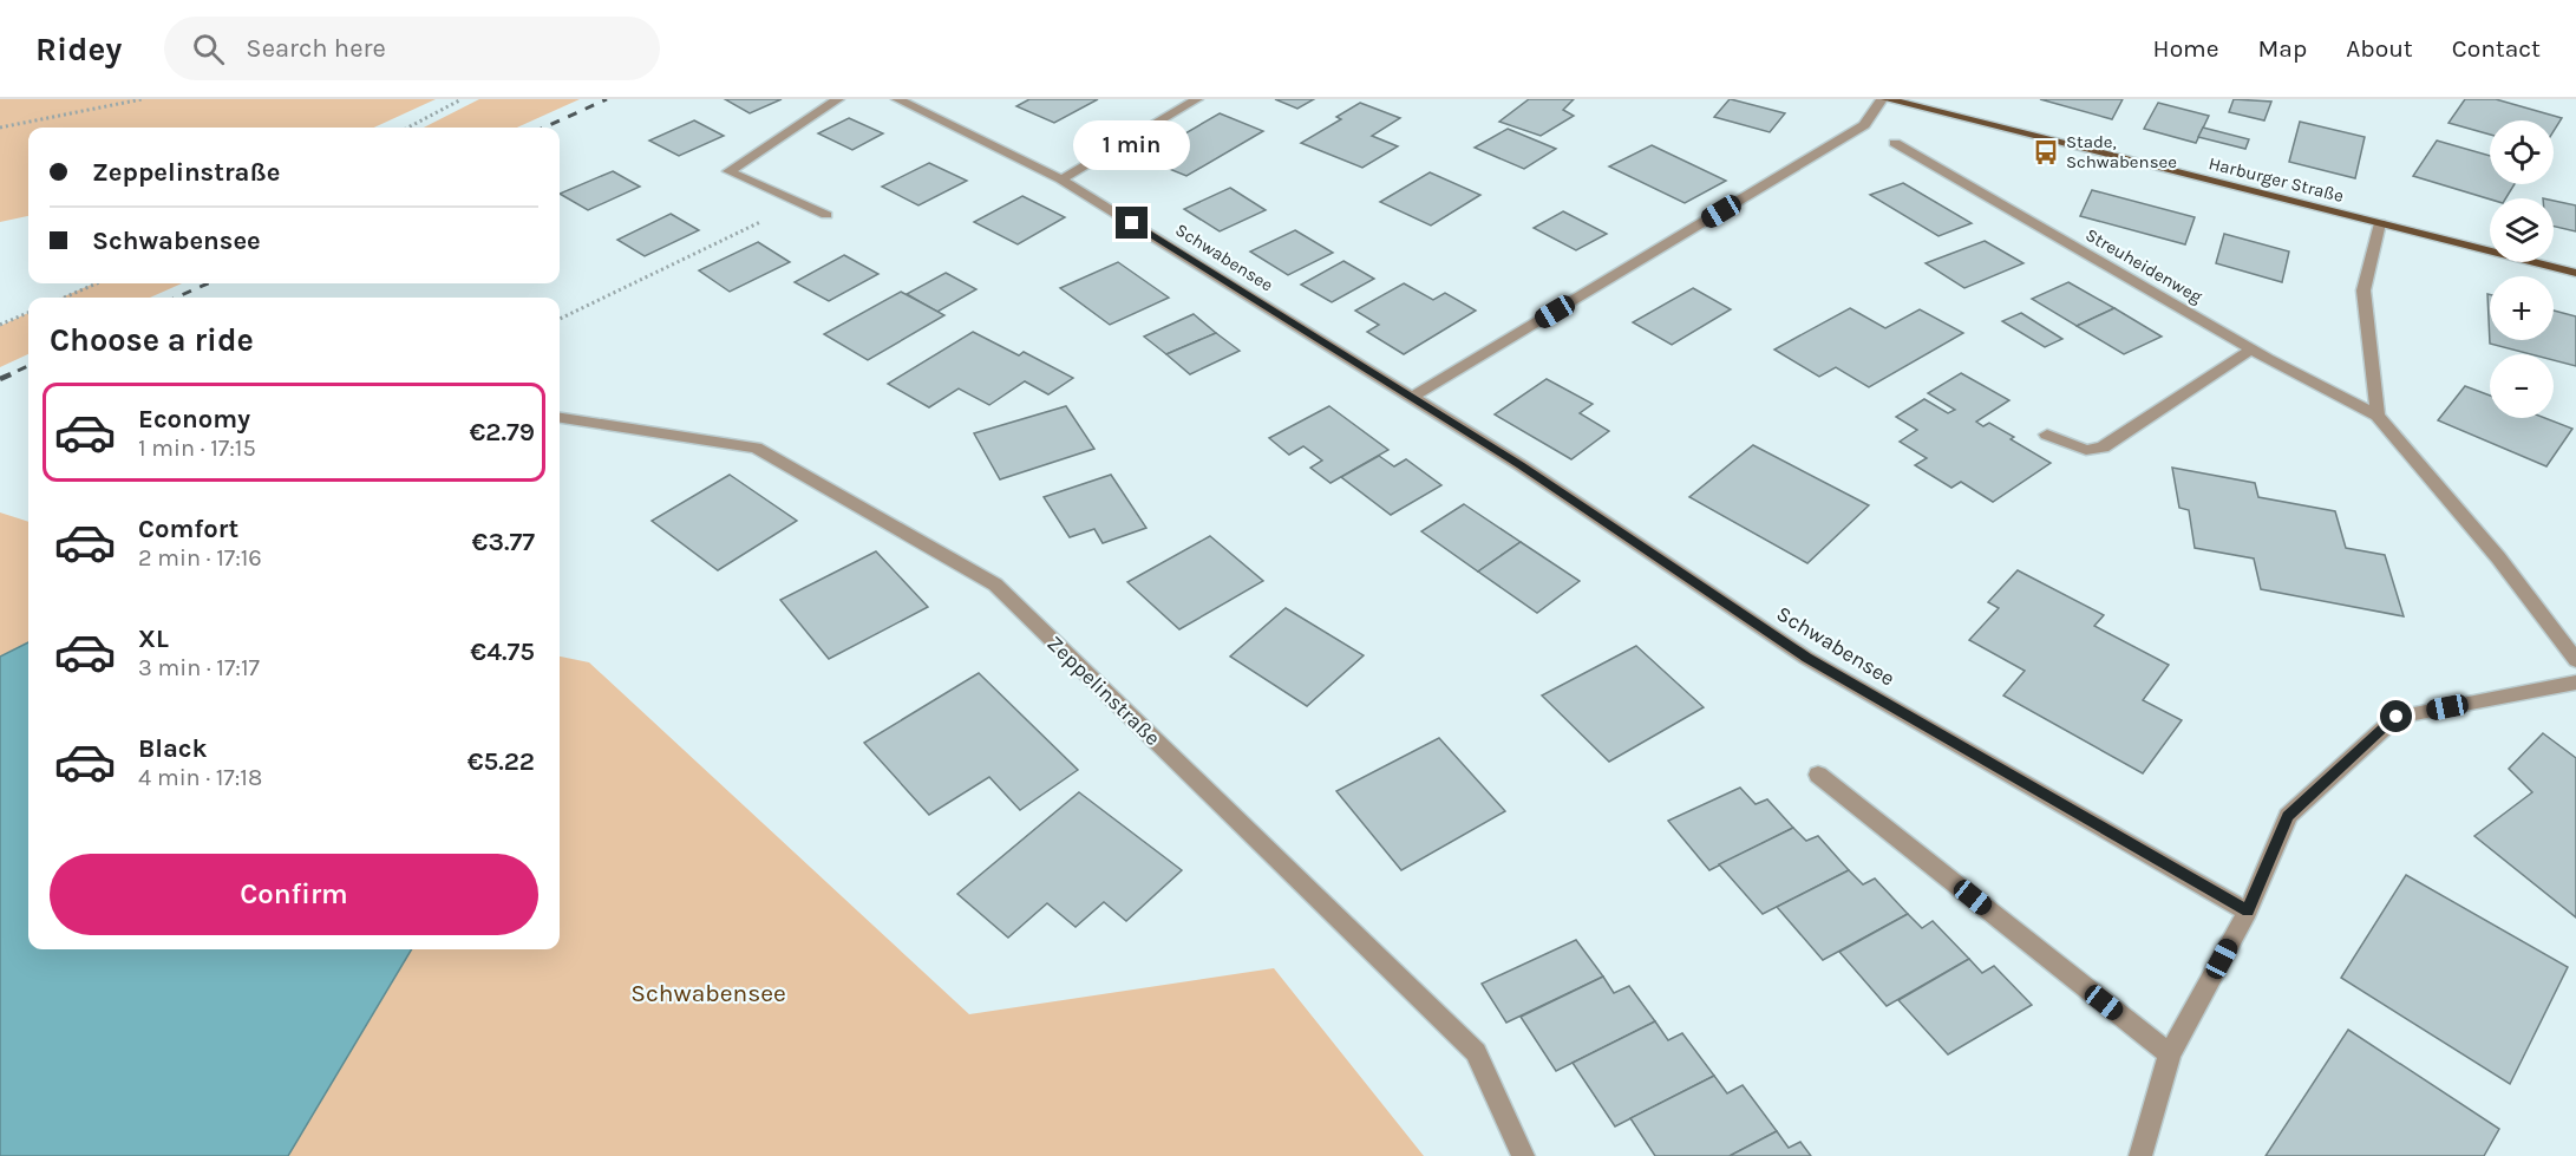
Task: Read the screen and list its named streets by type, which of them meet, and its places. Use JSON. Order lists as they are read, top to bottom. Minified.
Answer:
{"streets":{"main road":["Harburger Straße"],"street":["Schwabensee","Streuheidenweg","Zeppelinstraße"]},"parks":["Schwabensee"],"places":{"bus stop":["Stade, Schwabensee"]},"page":{"header":"Ridey","search":"Search here","nav":["Home","Map","About","Contact"],"map_buttons":["+","−"],"bubble":"1 min","banner":["Zeppelinstraße","Schwabensee"],"heading":"Choose a ride","list":[{"name":"Economy","note":"1 min · 17:15","value":"€2.79"},{"name":"Comfort","note":"2 min · 17:16","value":"€3.77"},{"name":"XL","note":"3 min · 17:17","value":"€4.75"},{"name":"Black","note":"4 min · 17:18","value":"€5.22"}],"buttons":"Confirm"}}
